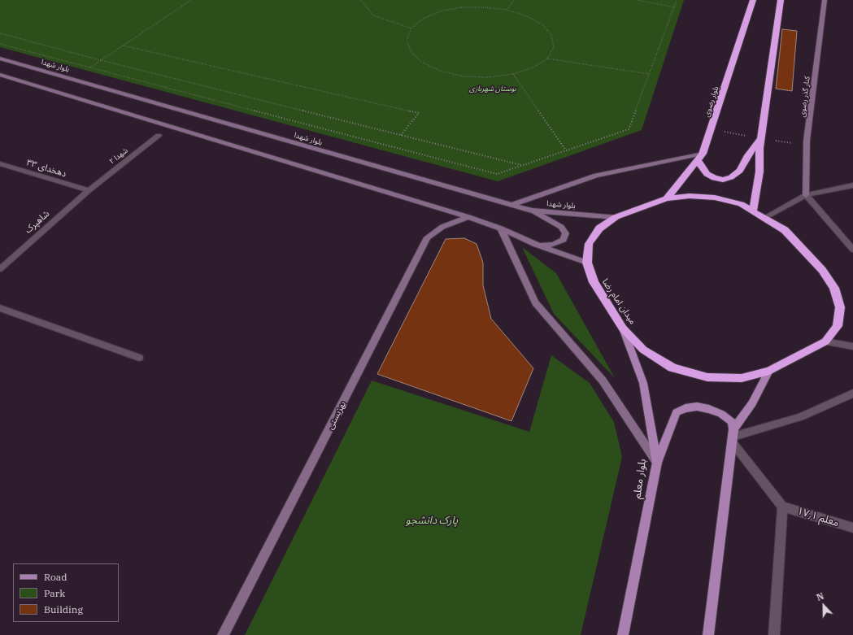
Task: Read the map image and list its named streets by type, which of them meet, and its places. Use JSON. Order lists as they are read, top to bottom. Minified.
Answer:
{"streets":{"highway":["بلوار رضوی","میدان امام رضا"],"main road":["بلوار شهدا","کنار گذر رضوی","بهزیستی","بلوار معلم"],"street":["شهدا ۲","دهخدای ۳۳","شاهپرک","معلم ۱۷٫۱"]},"crossings":[["بلوار شهدا","میدان امام رضا"],["بلوار رضوی","میدان امام رضا"],["شهدا ۲","دهخدای ۳۳"],["شهدا ۲","شاهپرک"],["دهخدای ۳۳","شاهپرک"],["میدان امام رضا","بلوار معلم"]],"parks":["بوستان شهربازی","پارک دانشجو"],"legend":["Road","Park","Building"],"north":"top"}
